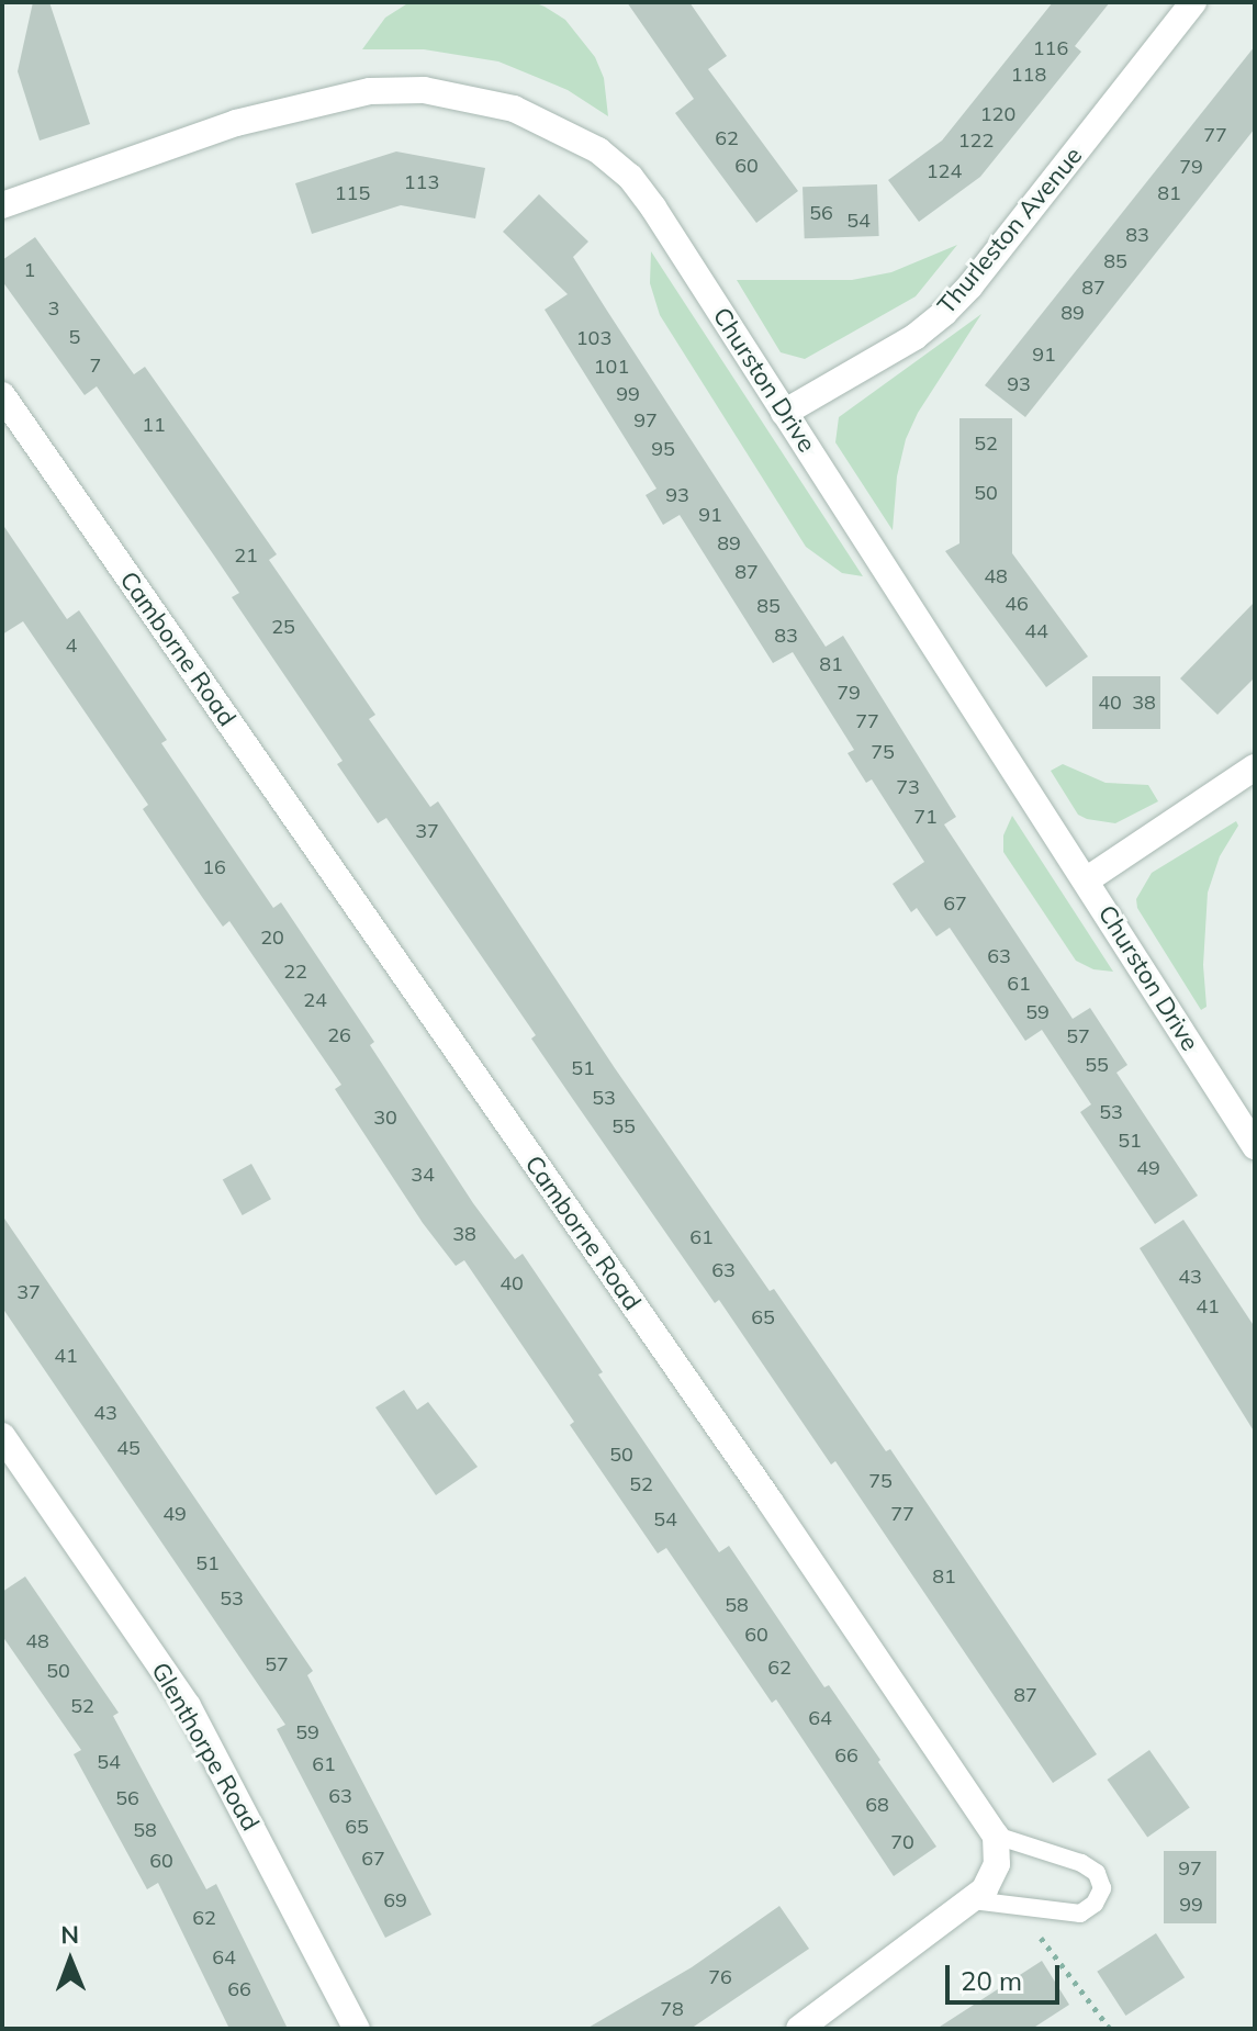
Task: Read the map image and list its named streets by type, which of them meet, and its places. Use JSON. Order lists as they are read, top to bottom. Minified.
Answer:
{"streets":{"street":["Thurleston Avenue","Churston Drive","Camborne Road","Glenthorpe Road"]},"crossings":[["Thurleston Avenue","Churston Drive"]],"house_numbers":["116","118","120","77","62","122","60","79","124","113","115","81","56","54","83","85","1","87","3","89","5","103","91","7","101","93","99","97","11","52","95","50","93","91","89","21","87","48","46","85","25","44","83","4","81","79","40","38","77","75","73","71","37","16","67","20","63","22","61","24","59","26","57","55","51","53","53","30","55","51","49","34","38","61","63","43","40","37","41","65","41","43","45","50","75","52","49","77","54","51","81","53","58","60","48","57","62","50","87","52","64","59","66","54","61","63","56","68","65","58","70","67","60","97","69","99","62","64","76","66","78"],"scale_bar":"20 m","north":"top"}
